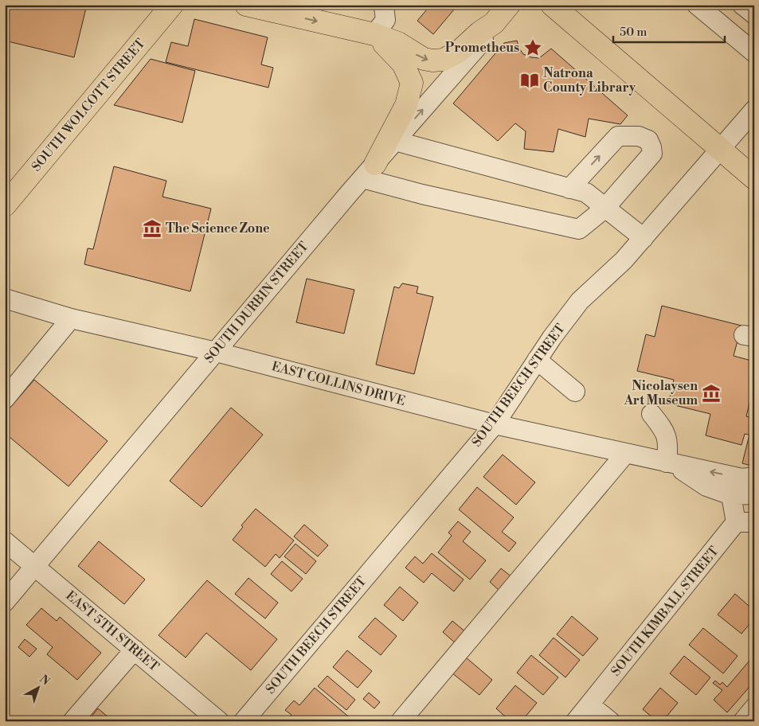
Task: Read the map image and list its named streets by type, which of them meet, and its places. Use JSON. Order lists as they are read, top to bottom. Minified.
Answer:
{"streets":{"main road":["SOUTH WOLCOTT STREET","SOUTH DURBIN STREET"],"street":["EAST COLLINS DRIVE","SOUTH BEECH STREET","SOUTH KIMBALL STREET","EAST 5TH STREET"]},"crossings":[["SOUTH DURBIN STREET","EAST COLLINS DRIVE"],["SOUTH DURBIN STREET","EAST 5TH STREET"],["EAST COLLINS DRIVE","SOUTH BEECH STREET"],["EAST COLLINS DRIVE","SOUTH KIMBALL STREET"]],"places":{"place":["Prometheus"],"library":["Natrona County Library"],"museum":["The Science Zone","Nicolaysen Art Museum"]},"scale_bar":"50 m","north":"top right"}
